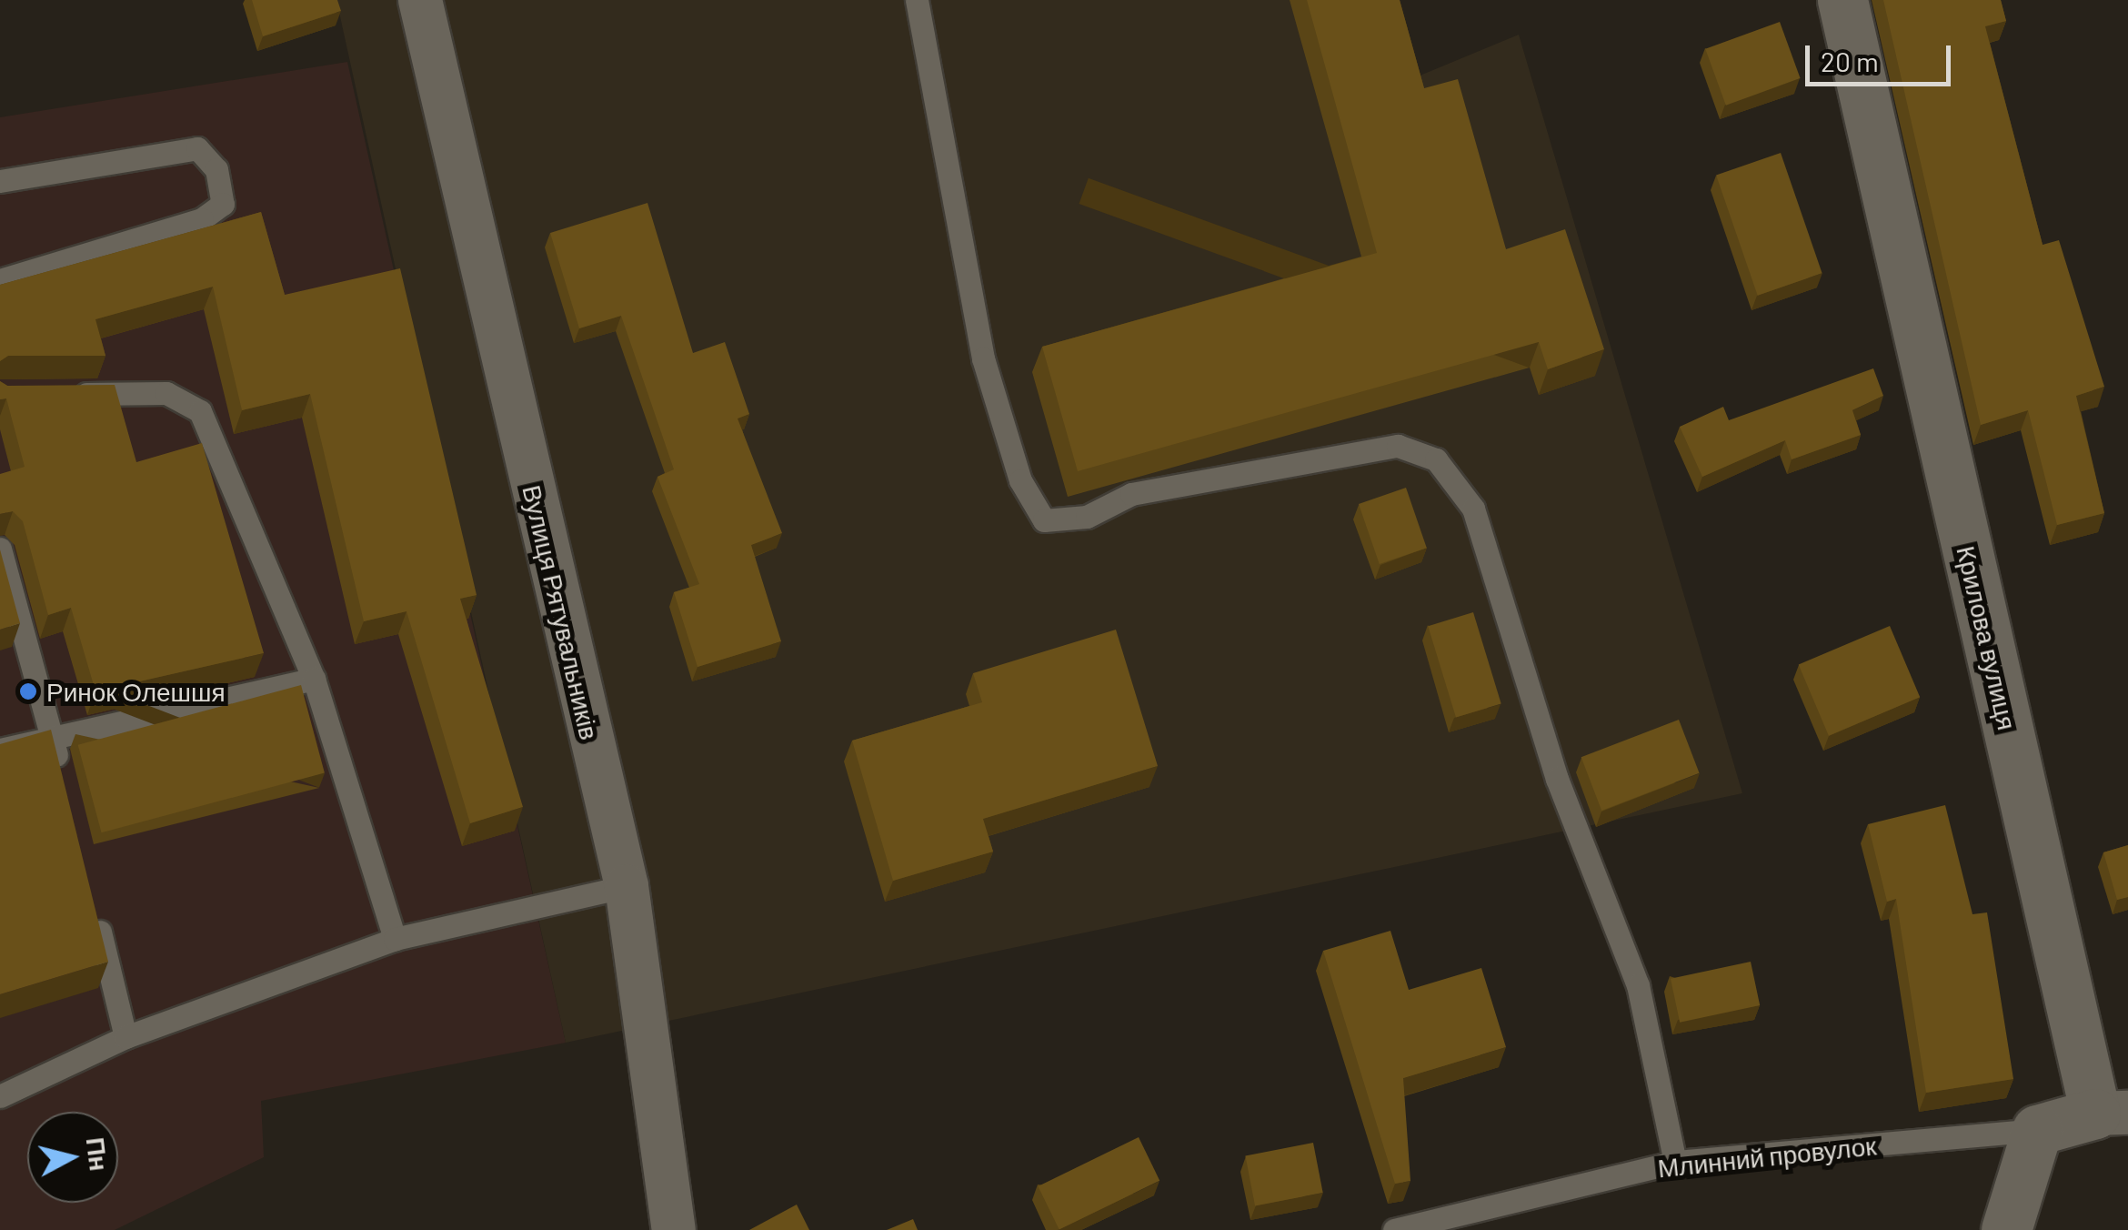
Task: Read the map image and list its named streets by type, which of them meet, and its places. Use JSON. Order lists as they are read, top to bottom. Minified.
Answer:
{"streets":{"street":["Вулиця Рятувальників","Крилова вулиця"],"lane":["Млинний провулок"]},"crossings":[["Крилова вулиця","Млинний провулок"]],"places":["Ринок Олешшя"],"scale_bar":"20 m","north":"right"}
